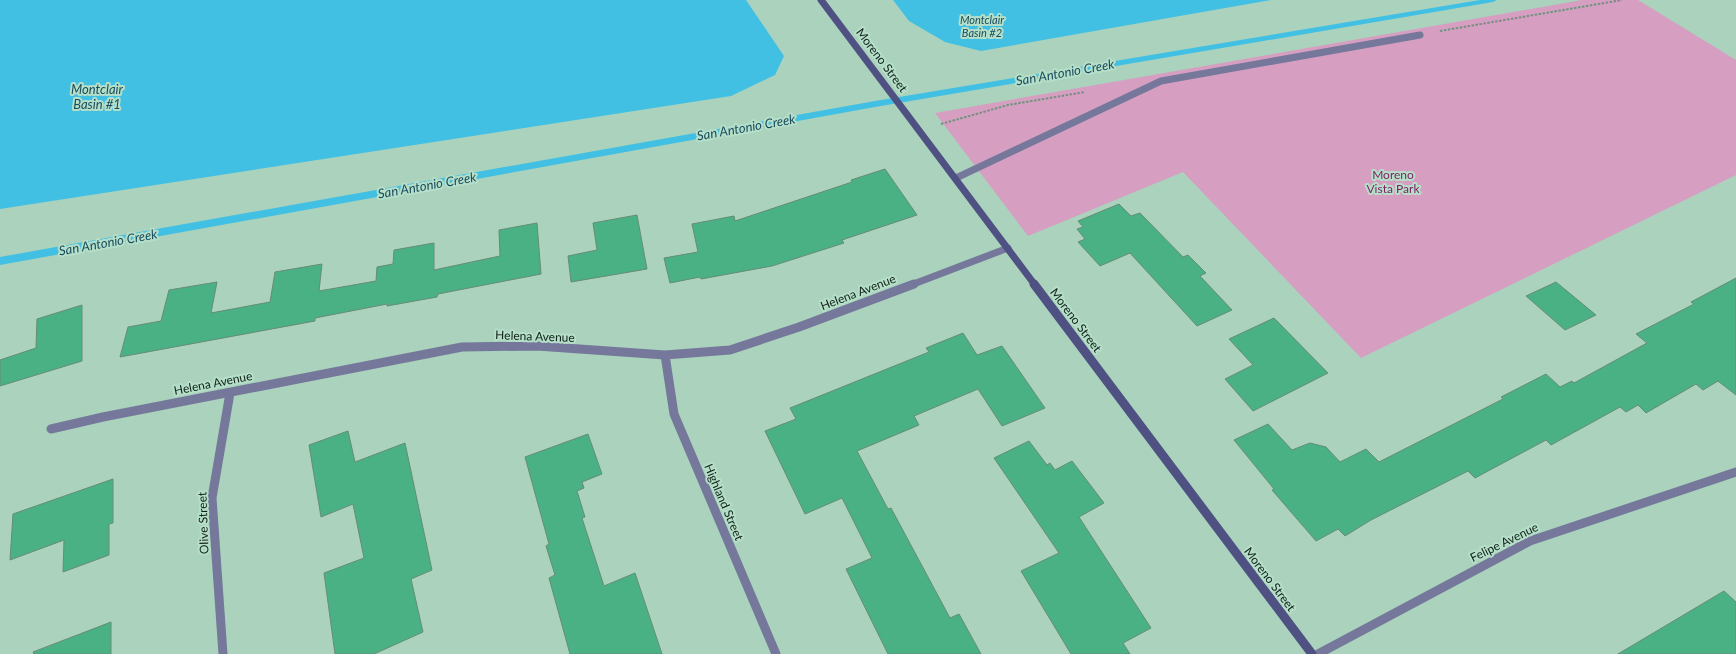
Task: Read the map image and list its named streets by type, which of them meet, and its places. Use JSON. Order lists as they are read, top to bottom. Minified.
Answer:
{"streets":{"street":["Moreno Street","Helena Avenue","Highland Street","Olive Street","Felipe Avenue"]},"crossings":[["Moreno Street","Helena Avenue"],["Helena Avenue","Highland Street"],["Helena Avenue","Olive Street"]],"water":["Montclair Basin #2","San Antonio Creek","Montclair Basin #1"],"parks":["Moreno Vista Park"]}
